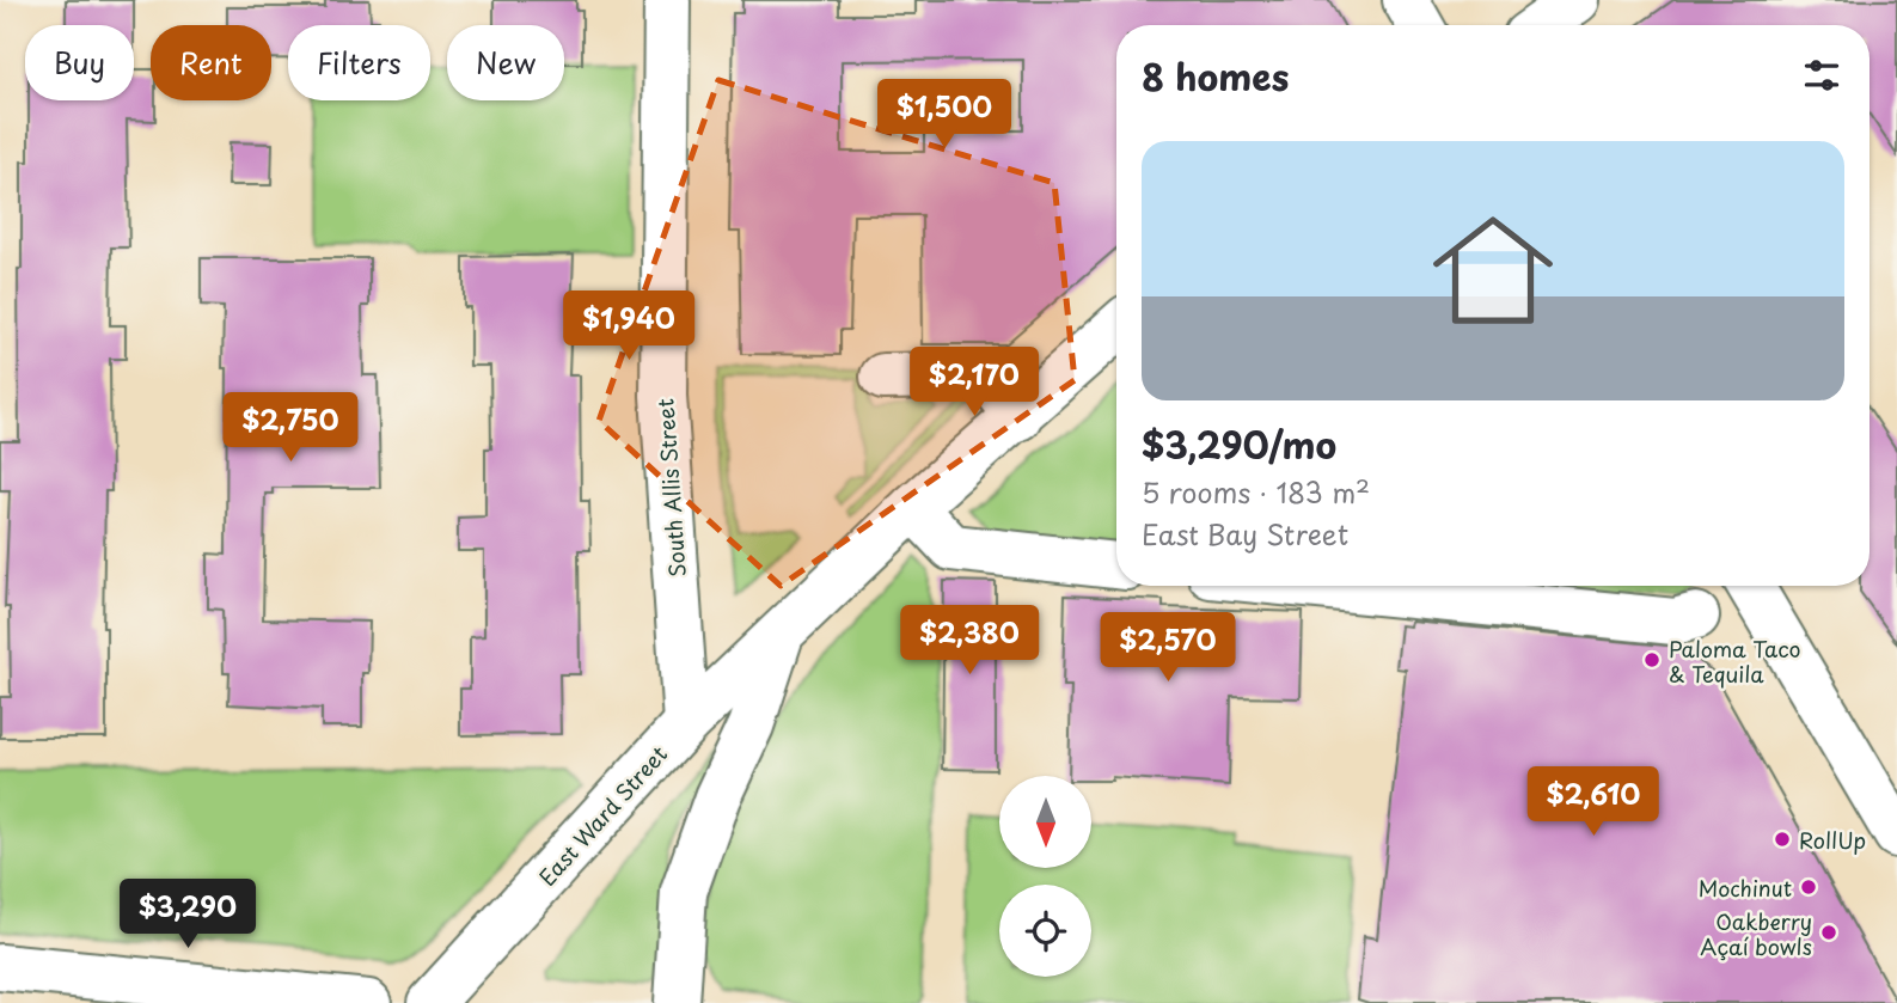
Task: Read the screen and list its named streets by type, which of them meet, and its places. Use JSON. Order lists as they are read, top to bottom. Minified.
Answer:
{"streets":{"street":["South Allis Street","East Ward Street"]},"crossings":[["South Allis Street","East Ward Street"]],"places":["Paloma Taco & Tequila","RollUp","Mochinut","Oakberry Açaí bowls"],"north":"bottom","page":{"chip":["Buy","Rent","Filters","New"],"heading":"8 homes","price":["$1,500","$1,940","$2,170","$2,750","$2,380","$2,570","$2,610","$3,290"],"list":[{"name":"$3,290/mo","note":"5 rooms · 183 m² · East Bay Street"}]}}
